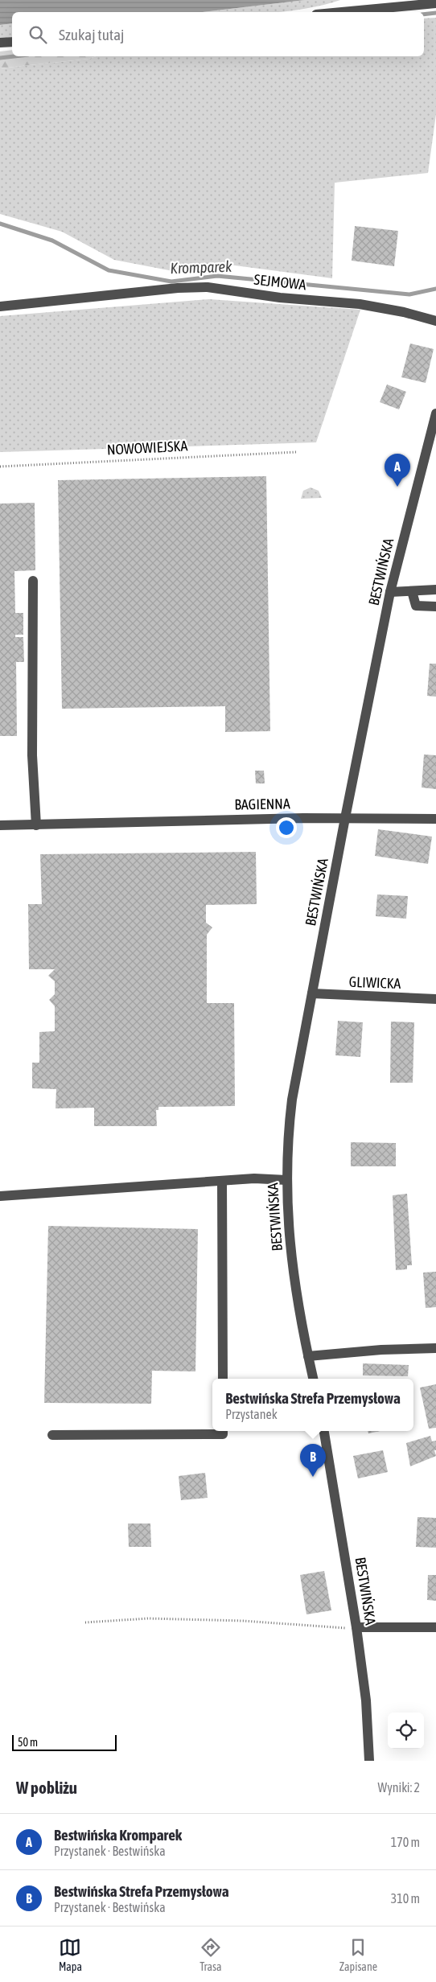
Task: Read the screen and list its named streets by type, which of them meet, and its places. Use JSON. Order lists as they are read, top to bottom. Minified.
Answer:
{"streets":{"street":["SEJMOWA","BESTWIŃSKA","BAGIENNA","GLIWICKA"],"path":["NOWOWIEJSKA"]},"crossings":[["BESTWIŃSKA","BAGIENNA"],["BESTWIŃSKA","GLIWICKA"]],"water":["Kromparek"],"scale_bar":"50 m","page":{"search":"Szukaj tutaj","pins":["A","B"],"popup":["Bestwińska Strefa Przemysłowa","Przystanek"],"scale":"50 m","heading":["W pobliżu","Wyniki: 2"],"list":[{"mark":"A","name":"Bestwińska Kromparek","note":"Przystanek · Bestwińska","value":"170 m"},{"mark":"B","name":"Bestwińska Strefa Przemysłowa","note":"Przystanek · Bestwińska","value":"310 m"}],"nav":["Mapa","Trasa","Zapisane"]}}
